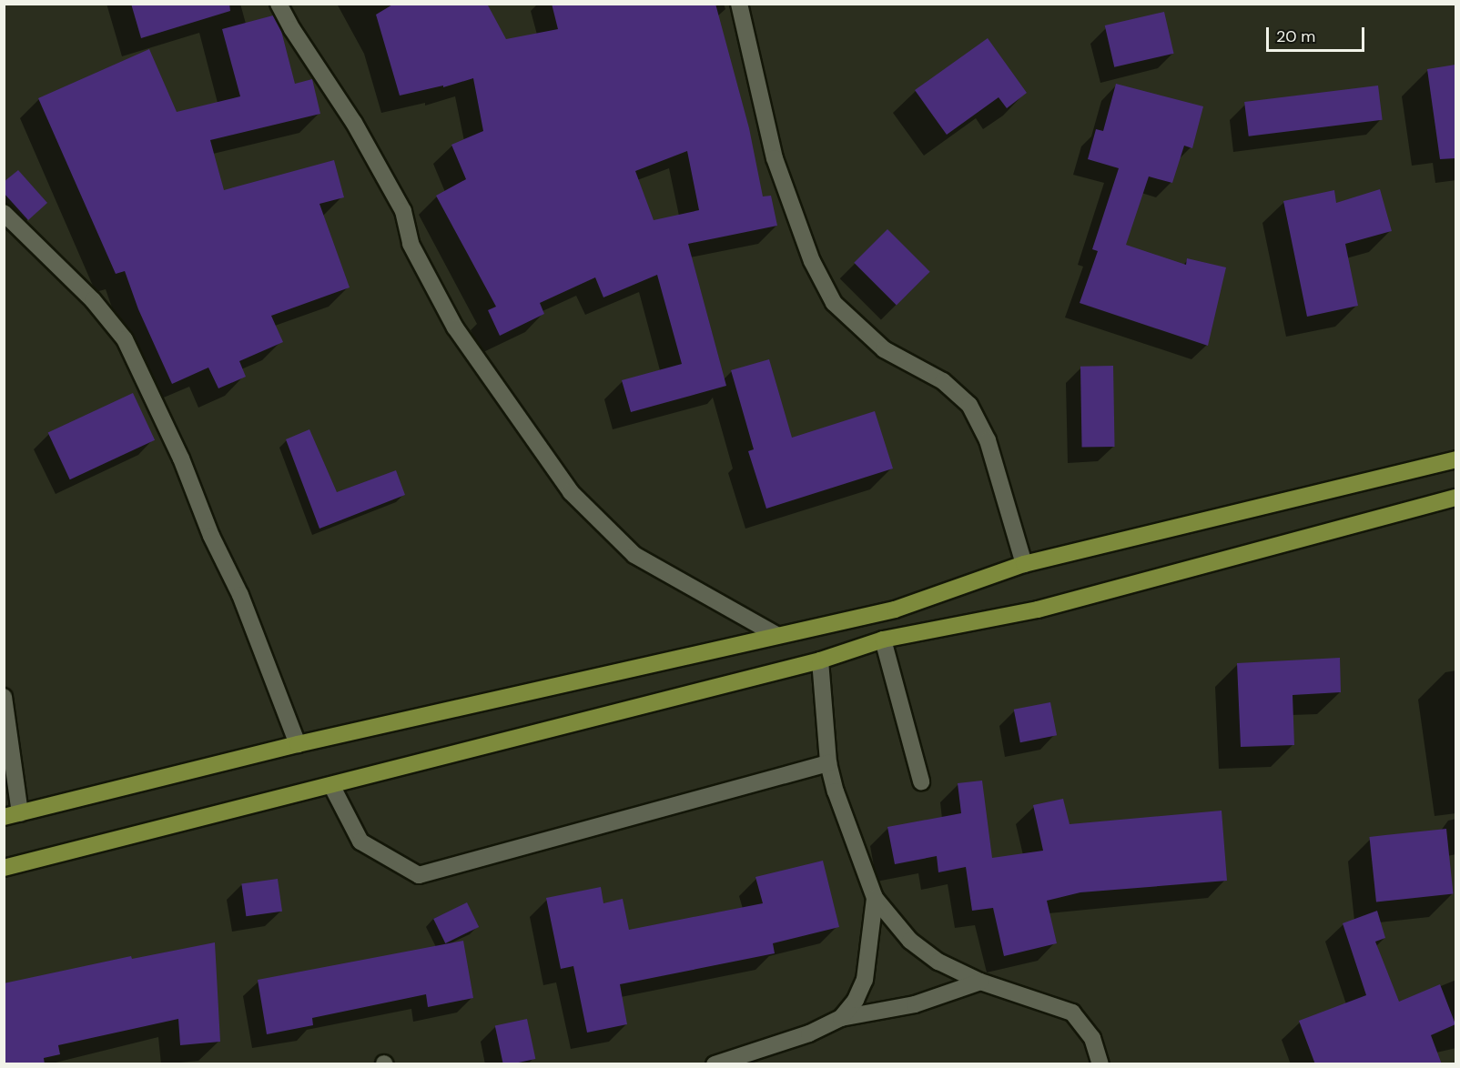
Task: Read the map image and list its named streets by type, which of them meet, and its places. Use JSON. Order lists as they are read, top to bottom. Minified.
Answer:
{"scale_bar":"20 m"}
